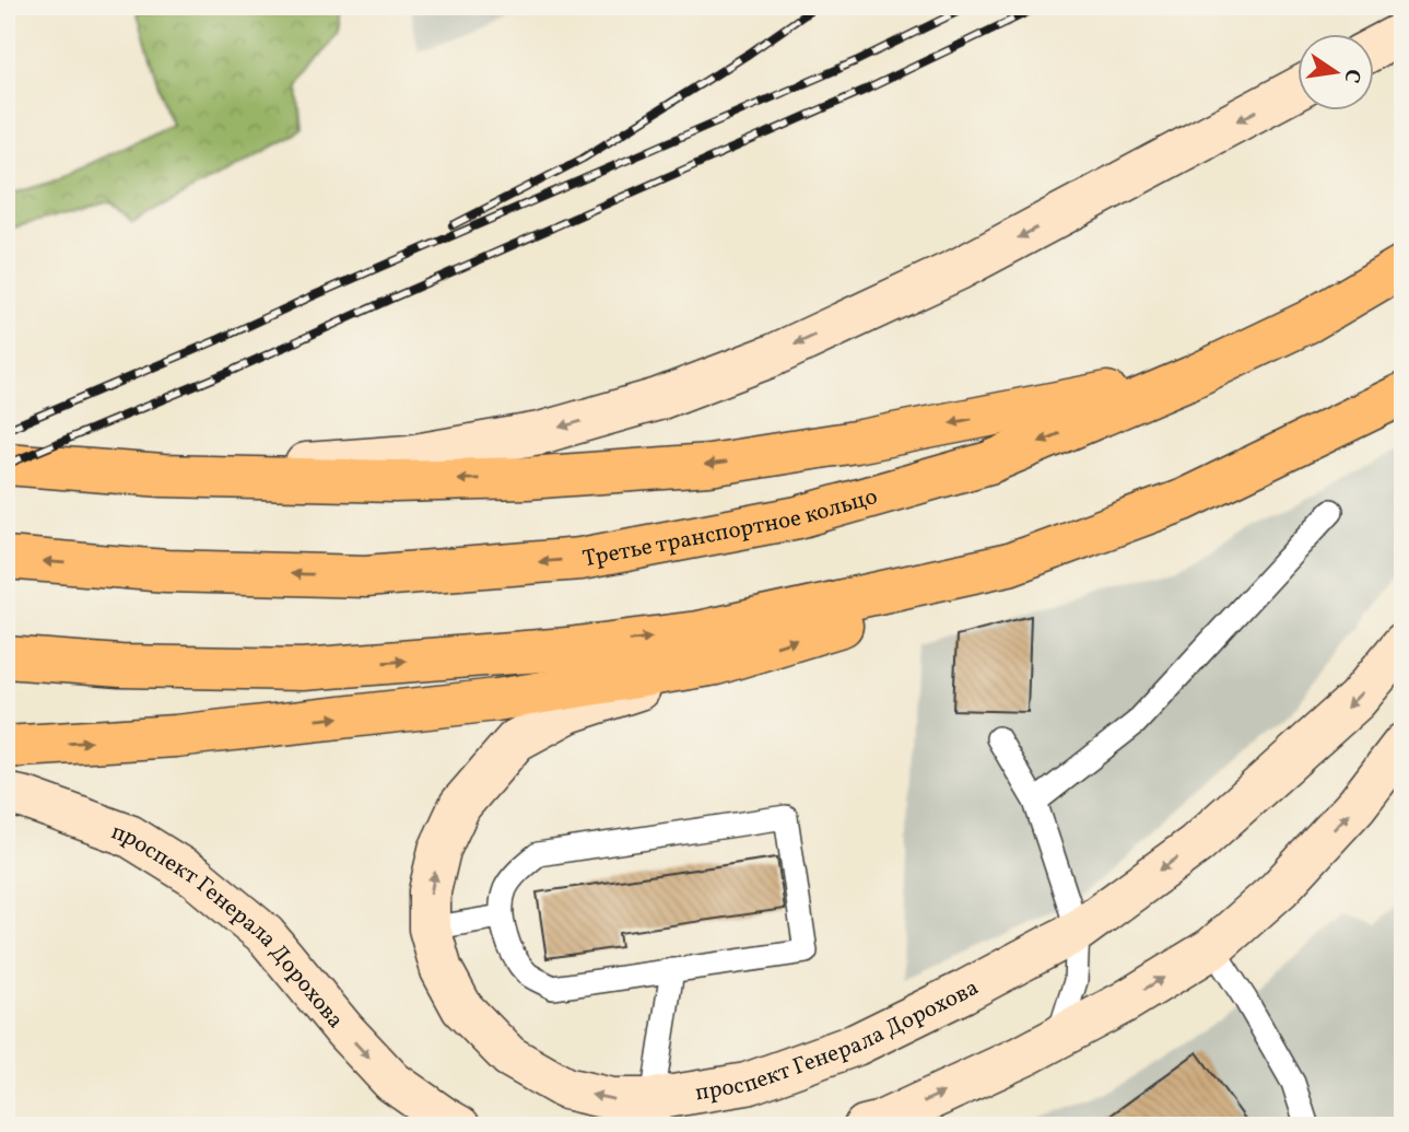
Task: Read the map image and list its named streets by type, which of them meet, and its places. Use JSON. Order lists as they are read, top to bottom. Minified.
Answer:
{"streets":{"main road":["Третье транспортное кольцо","проспект Генерала Дорохова"]},"north":"right"}
